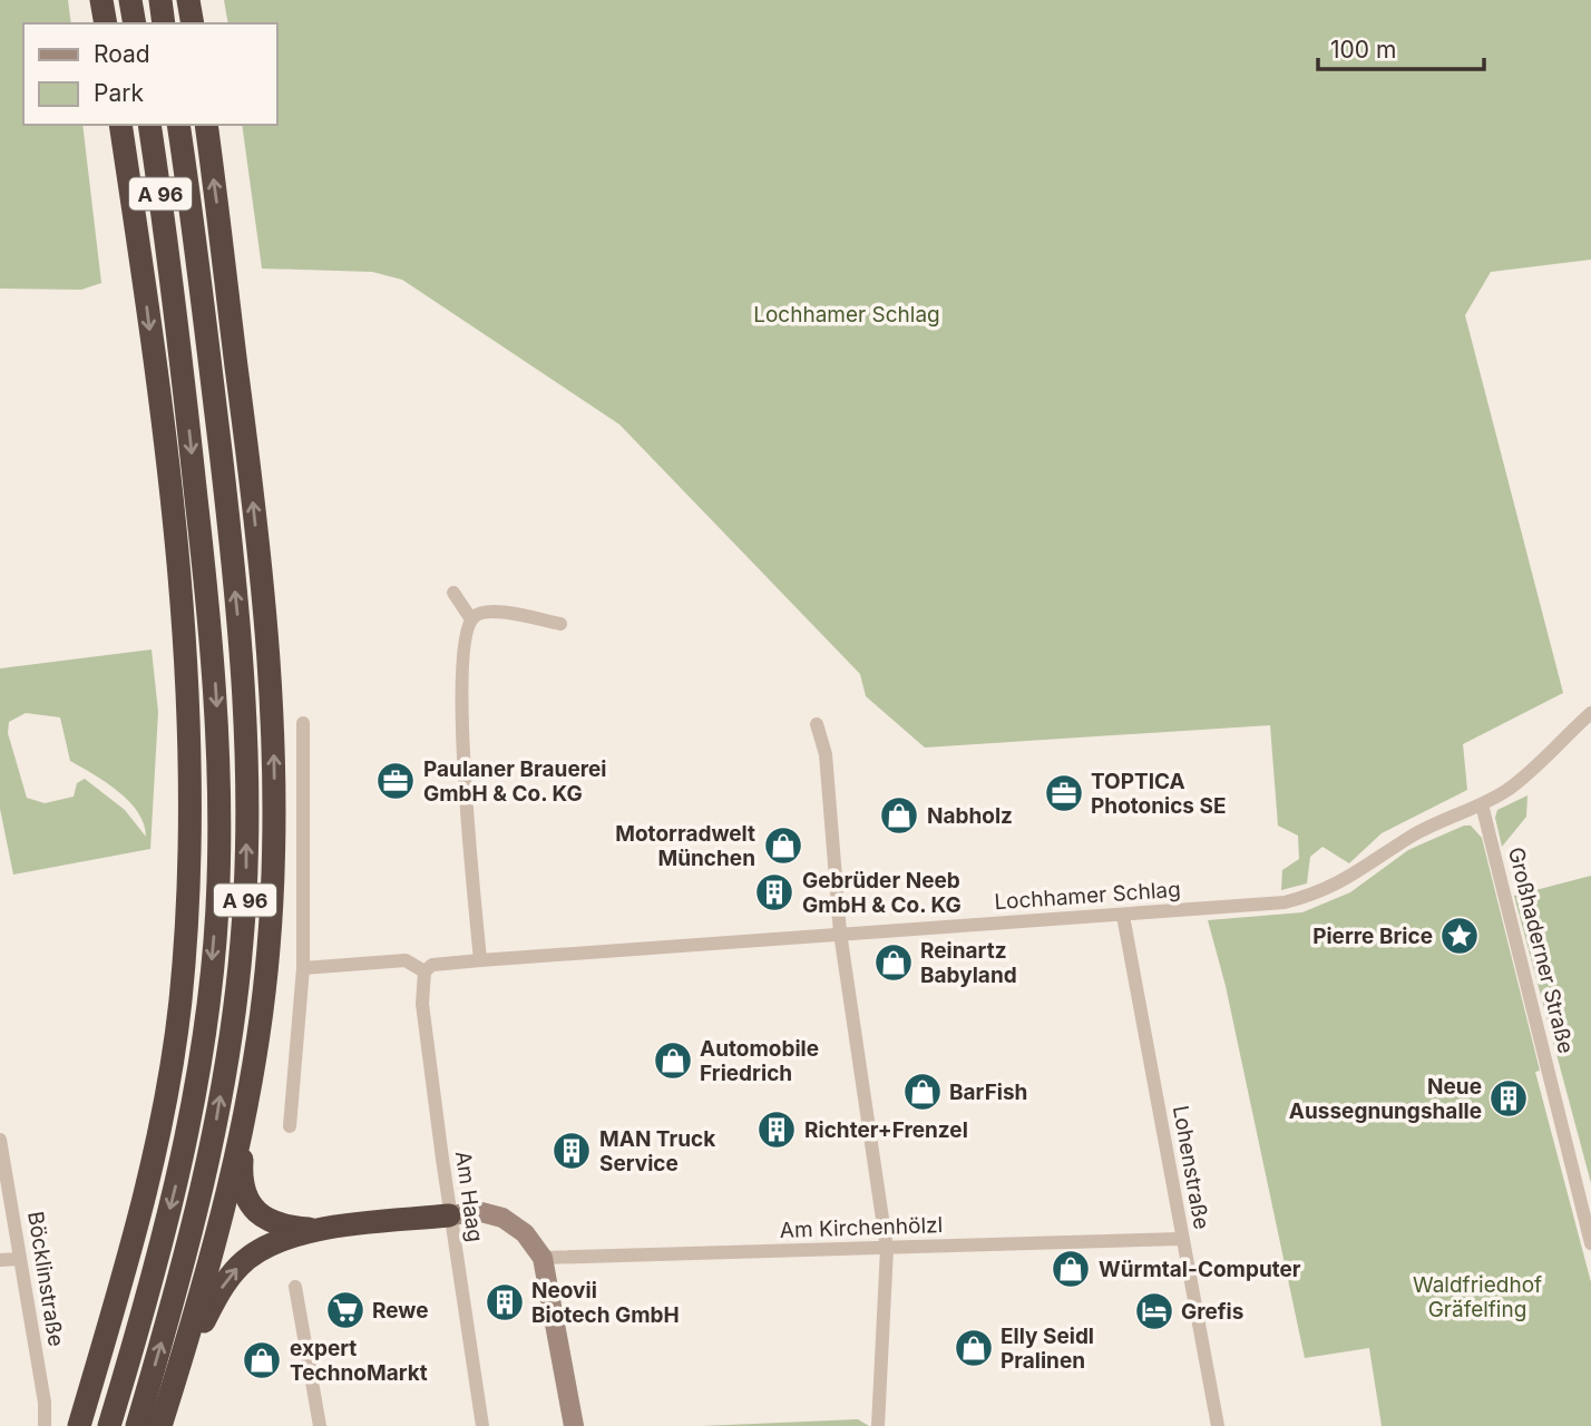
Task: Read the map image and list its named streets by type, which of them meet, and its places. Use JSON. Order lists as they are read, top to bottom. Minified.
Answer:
{"streets":{"highway":["A 96"],"street":["Lochhamer Schlag","Großhaderner Straße","Lohenstraße","Am Haag","Am Kirchenhölzl","Böcklinstraße"]},"crossings":[["Lochhamer Schlag","Großhaderner Straße"],["Lochhamer Schlag","Lohenstraße"],["Lochhamer Schlag","Am Haag"],["Lohenstraße","Am Kirchenhölzl"]],"parks":["Lochhamer Schlag","Waldfriedhof Gräfelfing"],"places":{"office":["Paulaner Brauerei GmbH & Co. KG","TOPTICA Photonics SE"],"shop":["Nabholz","Motorradwelt München","Reinartz Babyland","Automobile Friedrich","BarFish","Würmtal-Computer","Elly Seidl Pralinen","expert TechnoMarkt"],"building":["Gebrüder Neeb GmbH & Co. KG","Neue Aussegnungshalle","Richter+Frenzel","MAN Truck Service","Neovii Biotech GmbH"],"place":["Pierre Brice"],"supermarket":["Rewe"],"hotel":["Grefis"]},"legend":["Road","Park"],"scale_bar":"100 m"}
